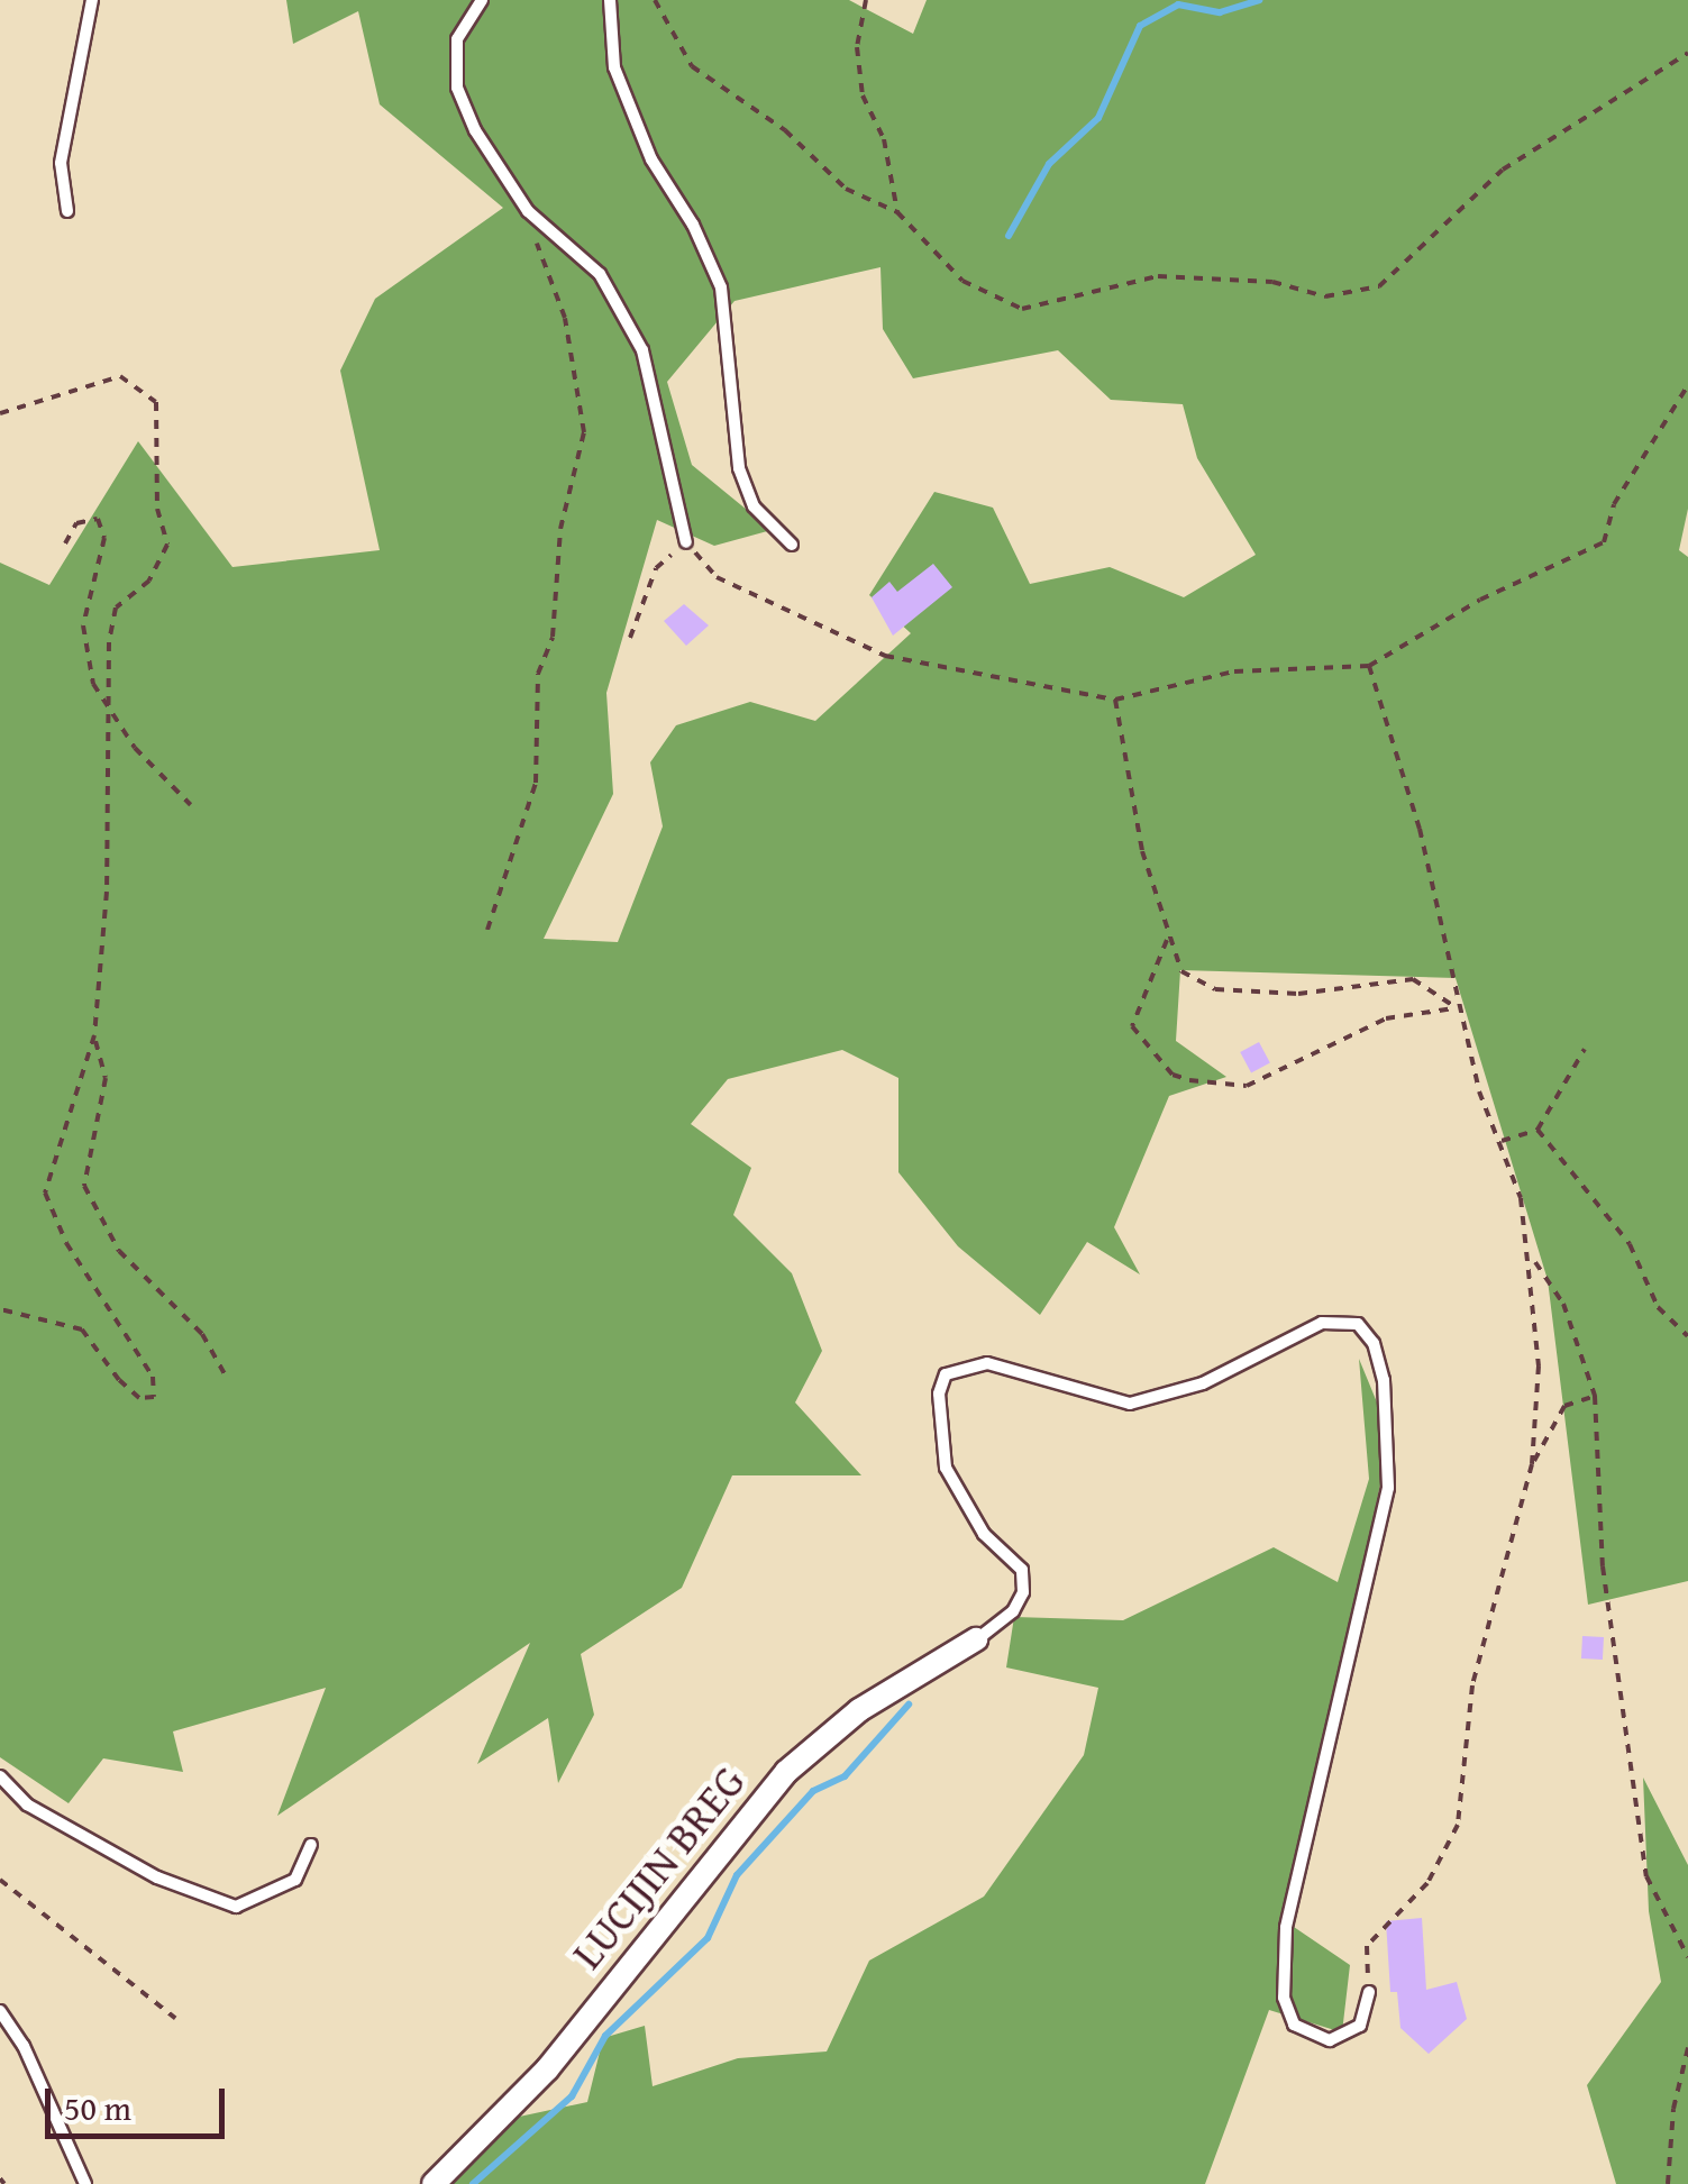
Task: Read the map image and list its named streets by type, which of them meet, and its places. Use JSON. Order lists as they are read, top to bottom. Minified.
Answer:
{"streets":{"street":["LUCIJIN BREG"]},"scale_bar":"50 m"}
